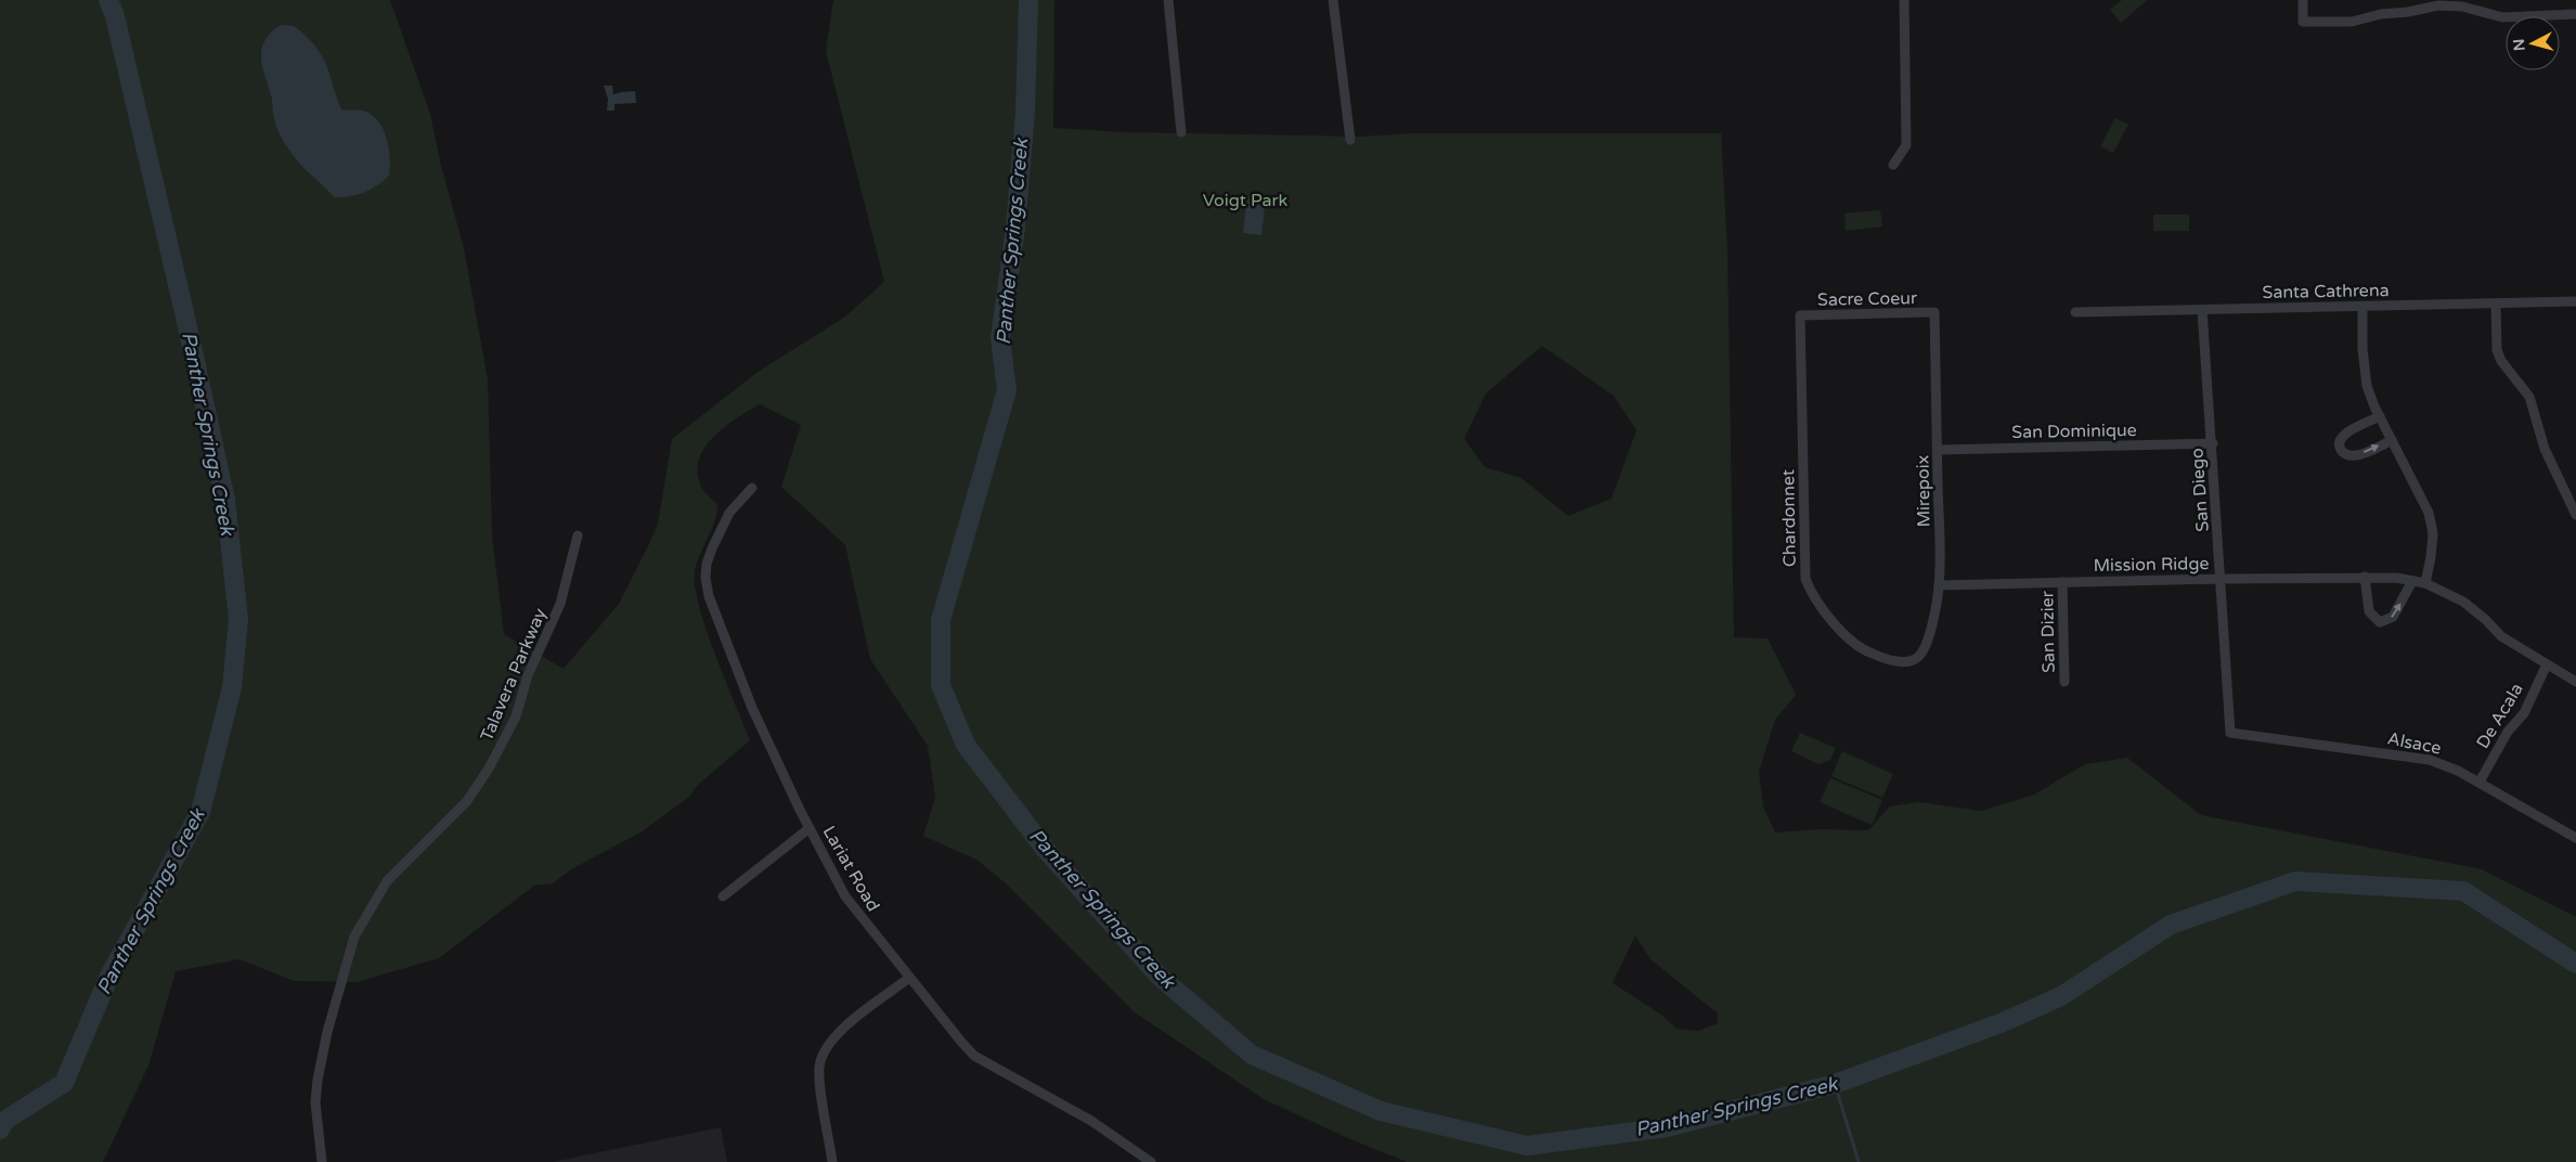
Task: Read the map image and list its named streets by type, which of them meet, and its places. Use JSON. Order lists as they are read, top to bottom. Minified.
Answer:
{"streets":{"street":["Santa Cathrena","Sacre Coeur","San Dominique","San Diego","Mirepoix","Chardonnet","Mission Ridge","San Dizier","Talavera Parkway","De Acala","Alsace","Lariat Road"]},"crossings":[["Santa Cathrena","San Diego"],["Sacre Coeur","Mirepoix"],["Sacre Coeur","Chardonnet"],["San Dominique","San Diego"],["San Dominique","Mirepoix"],["San Diego","Mission Ridge"],["San Diego","Alsace"],["Mirepoix","Chardonnet"],["Mirepoix","Mission Ridge"],["Mission Ridge","San Dizier"],["Mission Ridge","De Acala"],["De Acala","Alsace"]],"water":["Panther Springs Creek"],"parks":["Voigt Park"],"north":"left"}
